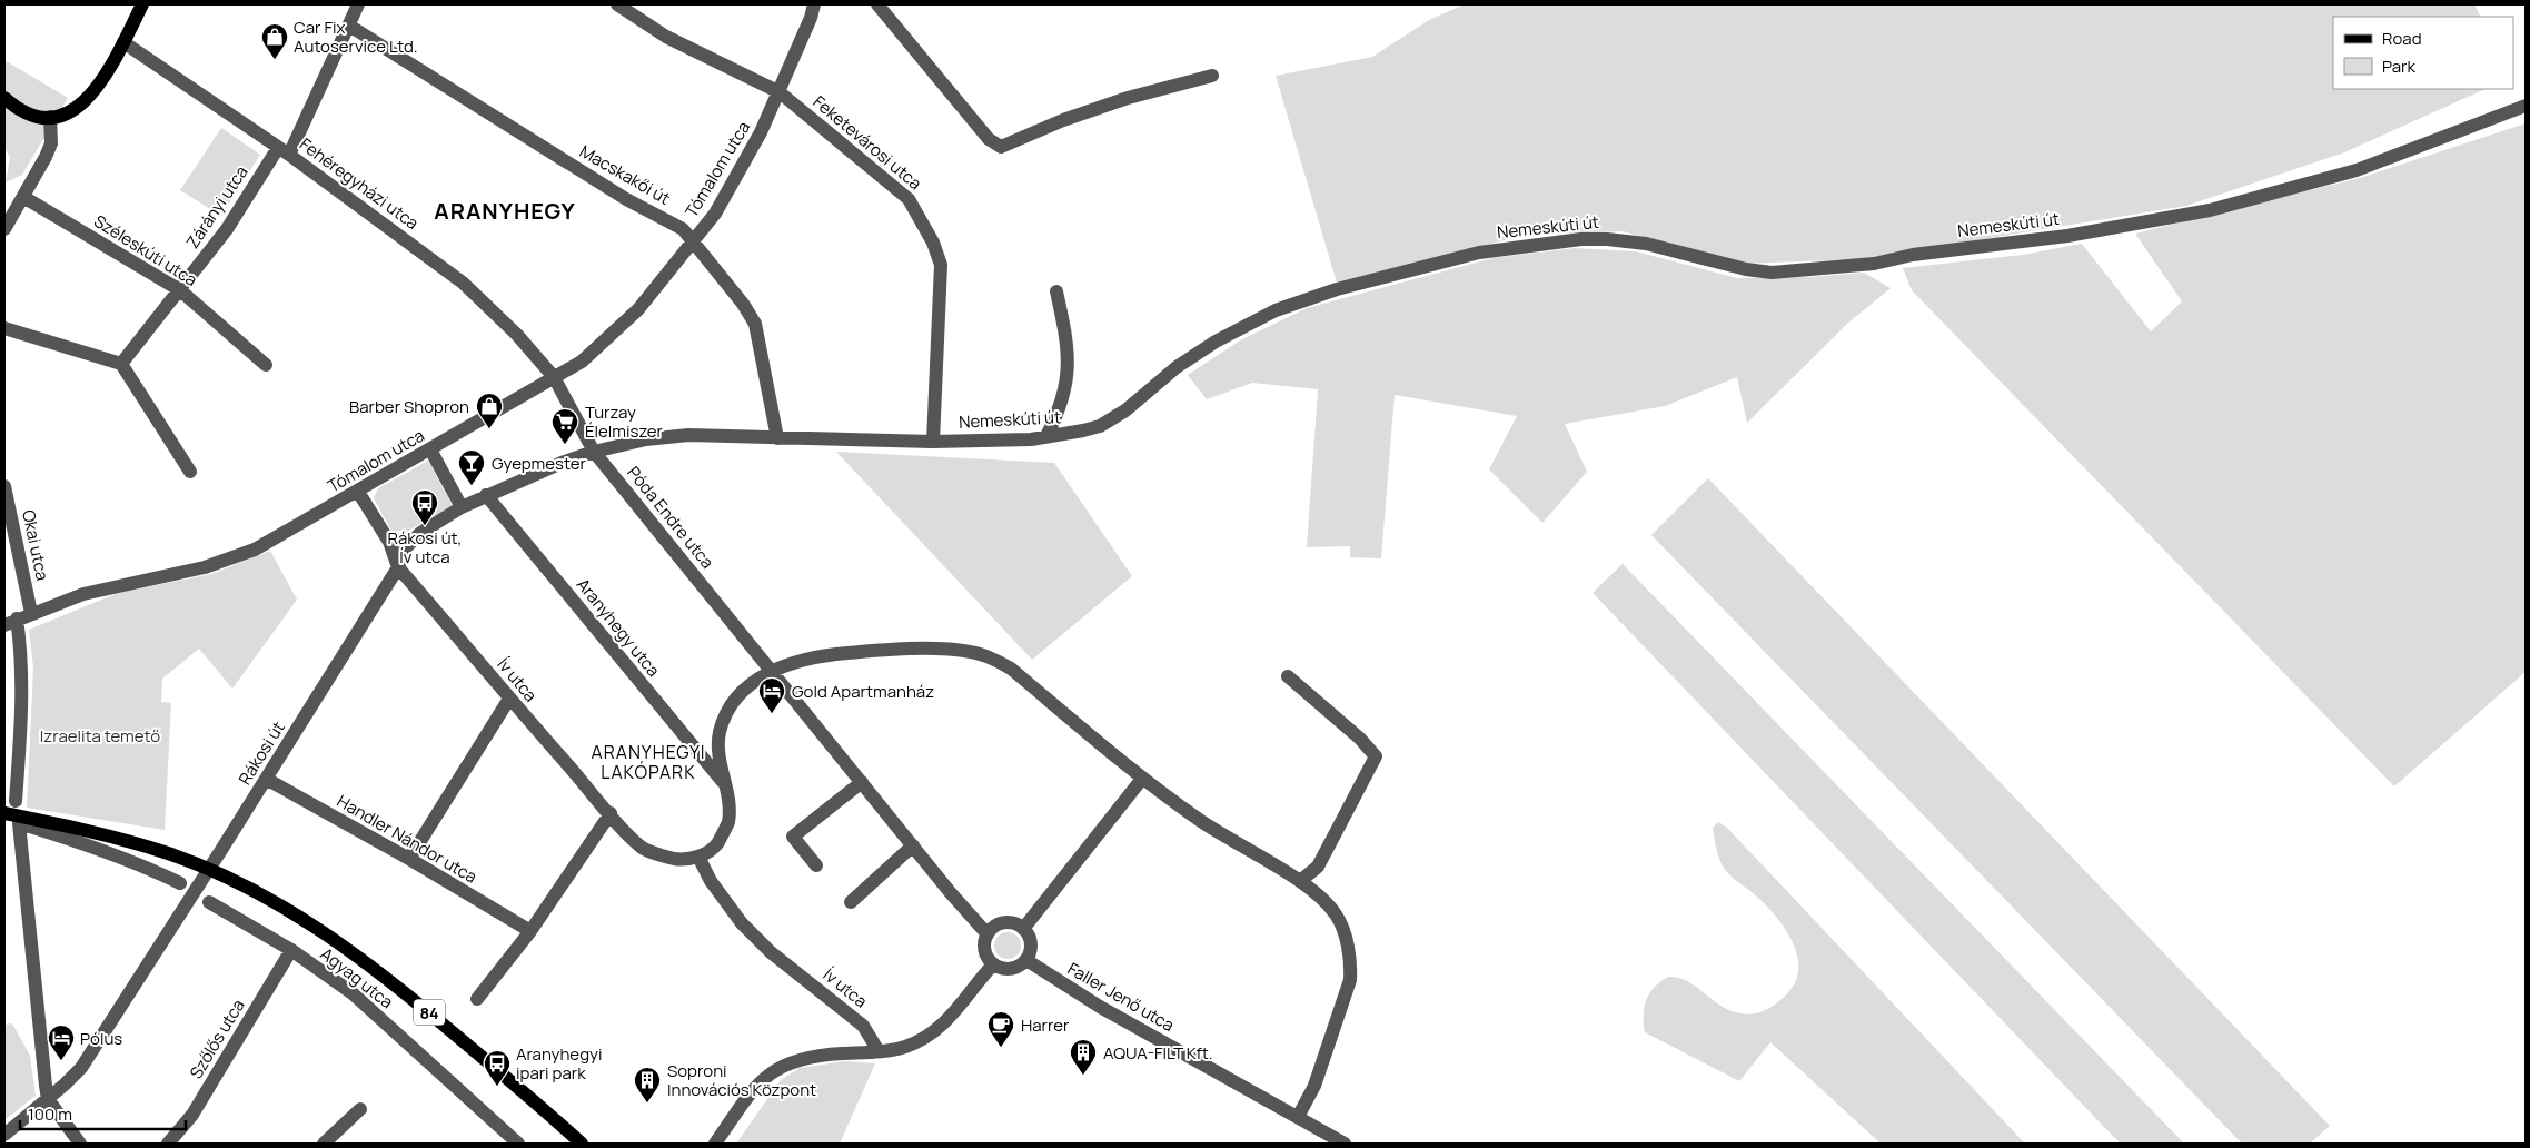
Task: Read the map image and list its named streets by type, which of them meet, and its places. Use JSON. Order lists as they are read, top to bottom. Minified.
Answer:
{"streets":{"main road":["84"],"street":["Feketevárosi utca","Tómalom utca","Macskakői út","Fehéregyházi utca","Zárányi utca","Nemeskúti út","Széleskúti utca","Póda Endre utca","Okai utca","Aranyhegy utca","Ív utca","Rákosi út","Handler Nándor utca","Agyag utca","Faller Jenő utca","Szőlős utca"]},"crossings":[["Feketevárosi utca","Tómalom utca"],["Feketevárosi utca","Nemeskúti út"],["Tómalom utca","Macskakői út"],["Tómalom utca","Fehéregyházi utca"],["Tómalom utca","Póda Endre utca"],["Tómalom utca","Okai utca"],["Macskakői út","Zárányi utca"],["Macskakői út","Nemeskúti út"],["Fehéregyházi utca","Zárányi utca"],["Fehéregyházi utca","Póda Endre utca"],["Zárányi utca","Széleskúti utca"],["Nemeskúti út","Póda Endre utca"],["Nemeskúti út","Rákosi út"],["Póda Endre utca","Rákosi út"],["Aranyhegy utca","Rákosi út"],["Ív utca","Rákosi út"],["Rákosi út","Handler Nándor utca"],["Rákosi út","84"],["Agyag utca","Szőlős utca"]],"districts":["ARANYHEGY","ARANYHEGYI LAKÓPARK"],"parks":["Izraelita temető"],"places":{"shop":["Car Fix Autoservice Ltd.","Barber Shopron"],"supermarket":["Turzay Élelmiszer"],"bar":["Gyepmester"],"bus stop":["Rákosi út, Ív utca","Aranyhegyi ipari park"],"hotel":["Gold Apartmanház","Pólus"],"cafe":["Harrer"],"building":["AQUA-FILT Kft.","Soproni Innovációs Központ"]},"legend":["Road","Park"],"scale_bar":"100 m"}
